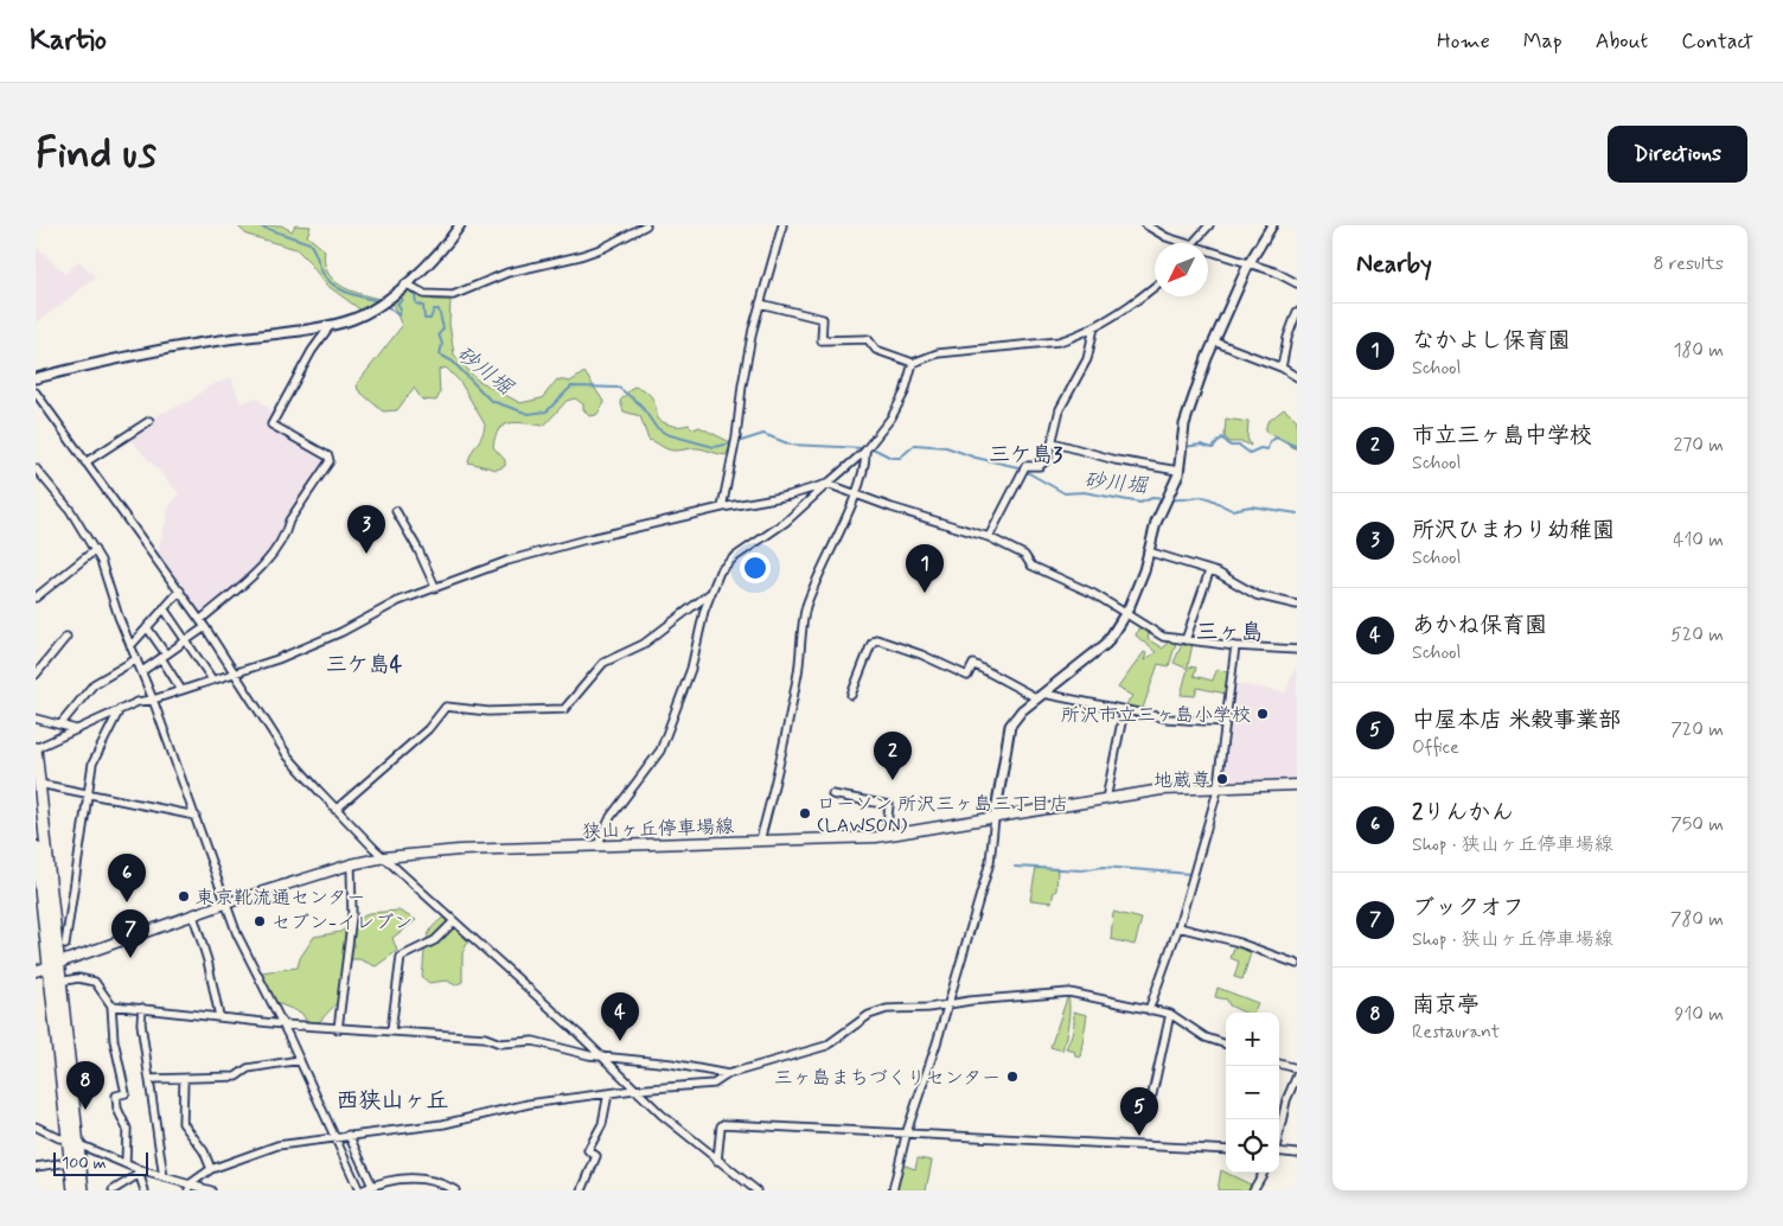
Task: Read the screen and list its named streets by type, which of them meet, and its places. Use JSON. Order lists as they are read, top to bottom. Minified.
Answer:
{"streets":{"main road":["狭山ヶ丘停車場線"]},"districts":["三ケ島3","三ヶ島","三ケ島4","西狭山ヶ丘"],"water":["砂川堀"],"places":["所沢市立三ヶ島小学校","地蔵尊","ローソン 所沢三ヶ島三丁目店 (LAWSON)","東京靴流通センター","セブン-イレブン","三ヶ島まちづくりセンター"],"scale_bar":"100 m","north":"bottom left","page":{"header":"Kartio","nav":["Home","Map","About","Contact"],"buttons":"Directions","title":"Find us","heading":["Nearby","8 results"],"list":[{"mark":"1","name":"なかよし保育園","note":"School","value":"180 m"},{"mark":"2","name":"市立三ヶ島中学校","note":"School","value":"270 m"},{"mark":"3","name":"所沢ひまわり幼稚園","note":"School","value":"410 m"},{"mark":"4","name":"あかね保育園","note":"School","value":"520 m"},{"mark":"5","name":"中屋本店 米穀事業部","note":"Office","value":"720 m"},{"mark":"6","name":"2りんかん","note":"Shop · 狭山ヶ丘停車場線","value":"750 m"},{"mark":"7","name":"ブックオフ","note":"Shop · 狭山ヶ丘停車場線","value":"780 m"},{"mark":"8","name":"南京亭","note":"Restaurant","value":"910 m"}],"pins":["3","1","2","6","7","4","8","5"],"map_buttons":["+","−"],"scale":"100 m"}}
